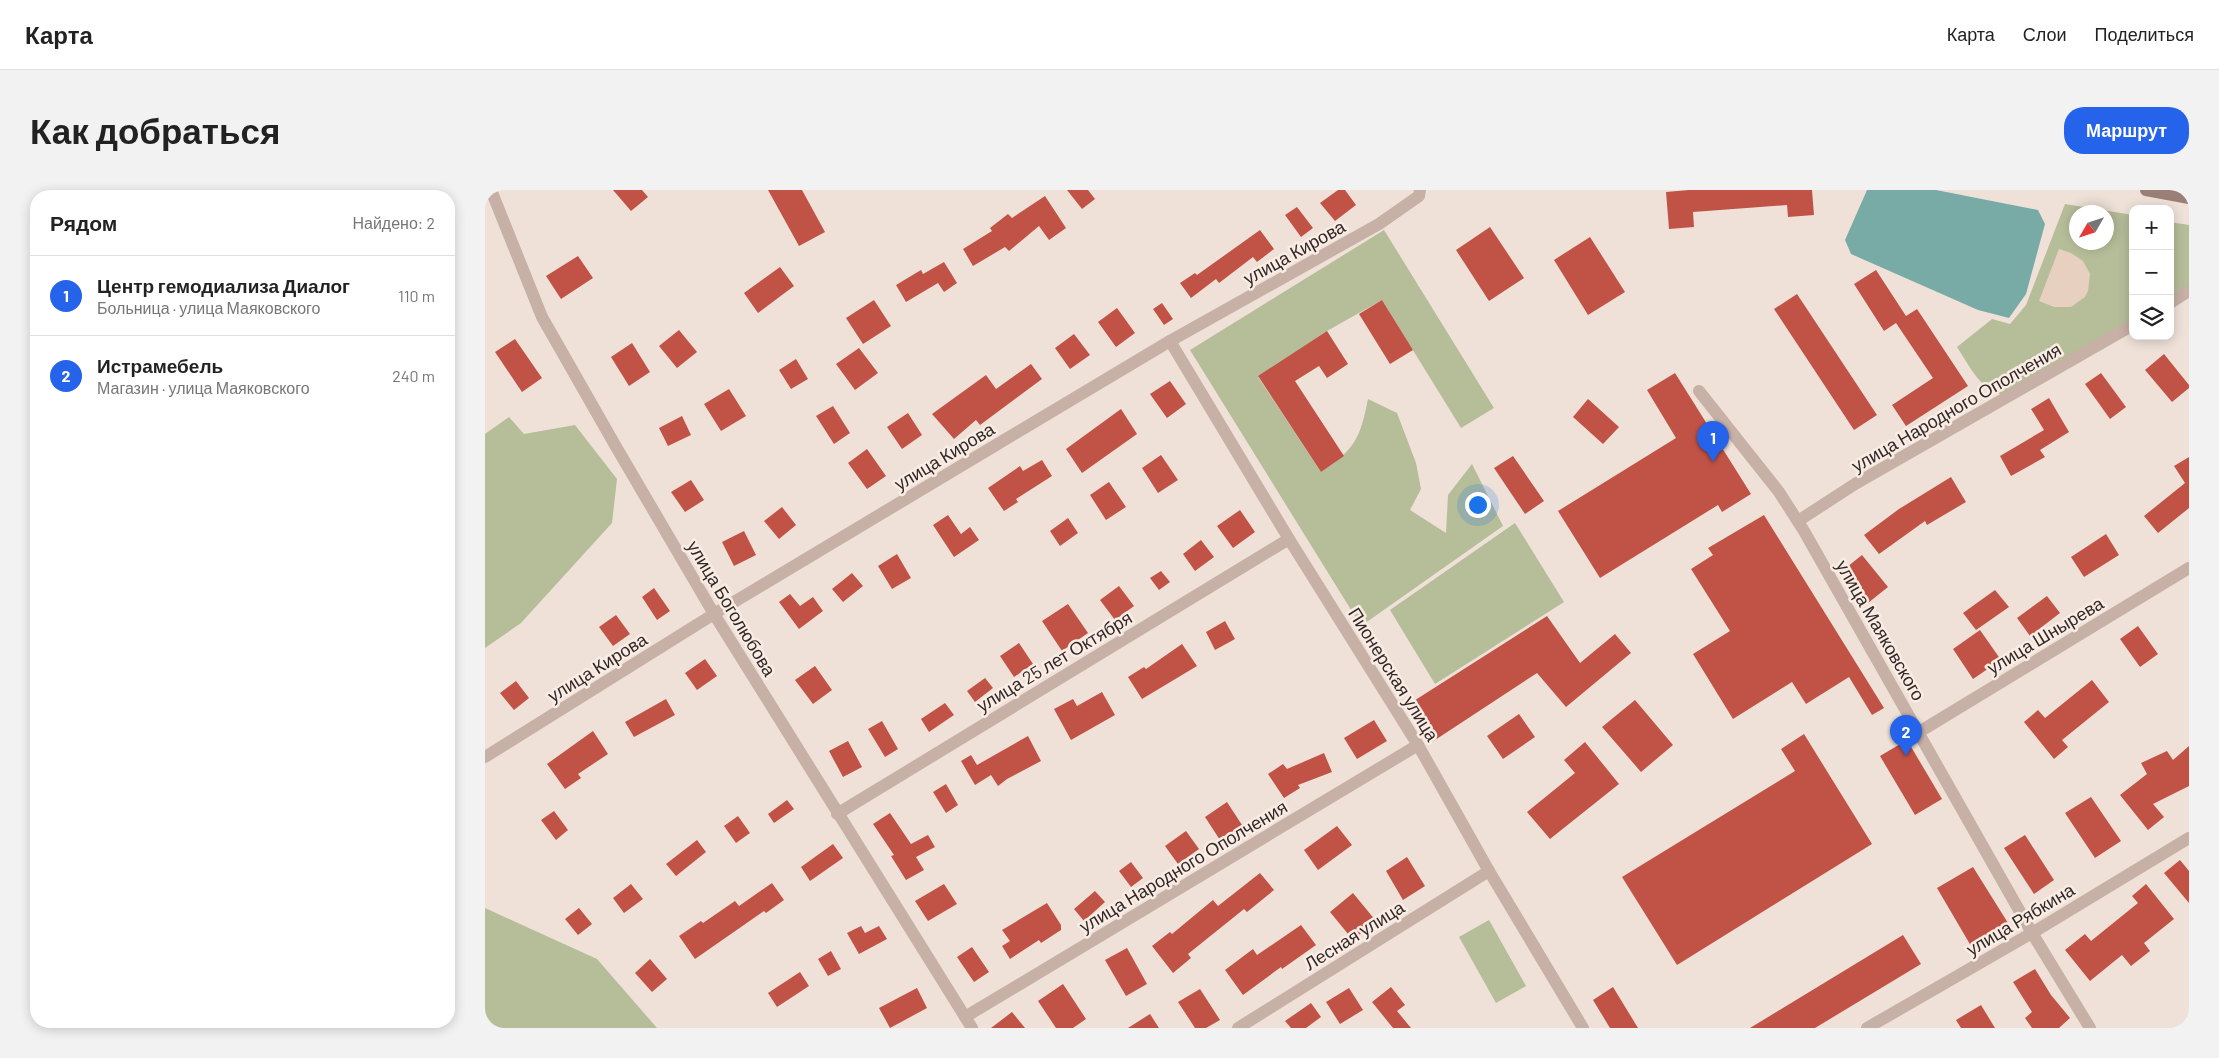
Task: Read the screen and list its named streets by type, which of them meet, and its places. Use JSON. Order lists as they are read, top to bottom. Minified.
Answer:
{"streets":{"street":["улица Кирова","улица Народного Ополчения","улица Боголюбова","улица Маяковского","улица Шнырева","улица 25 лет Октября","Пионерская улица","улица Рябкина","Лесная улица"]},"crossings":[["улица Кирова","улица Боголюбова"],["улица Кирова","Пионерская улица"],["улица Народного Ополчения","улица Боголюбова"],["улица Народного Ополчения","улица Маяковского"],["улица Народного Ополчения","Пионерская улица"],["улица Боголюбова","улица 25 лет Октября"],["улица Маяковского","улица Шнырева"],["улица Маяковского","улица Рябкина"],["улица 25 лет Октября","Пионерская улица"],["Пионерская улица","Лесная улица"]],"north":"bottom left","page":{"header":"Карта","nav":["Карта","Слои","Поделиться"],"buttons":"Маршрут","title":"Как добраться","heading":["Рядом","Найдено: 2"],"map_buttons":["+","−"],"list":[{"mark":"1","name":"Центр гемодиализа Диалог","note":"Больница · улица Маяковского","value":"110 m"},{"mark":"2","name":"Истрамебель","note":"Магазин · улица Маяковского","value":"240 m"}],"pins":["1","2"]}}
